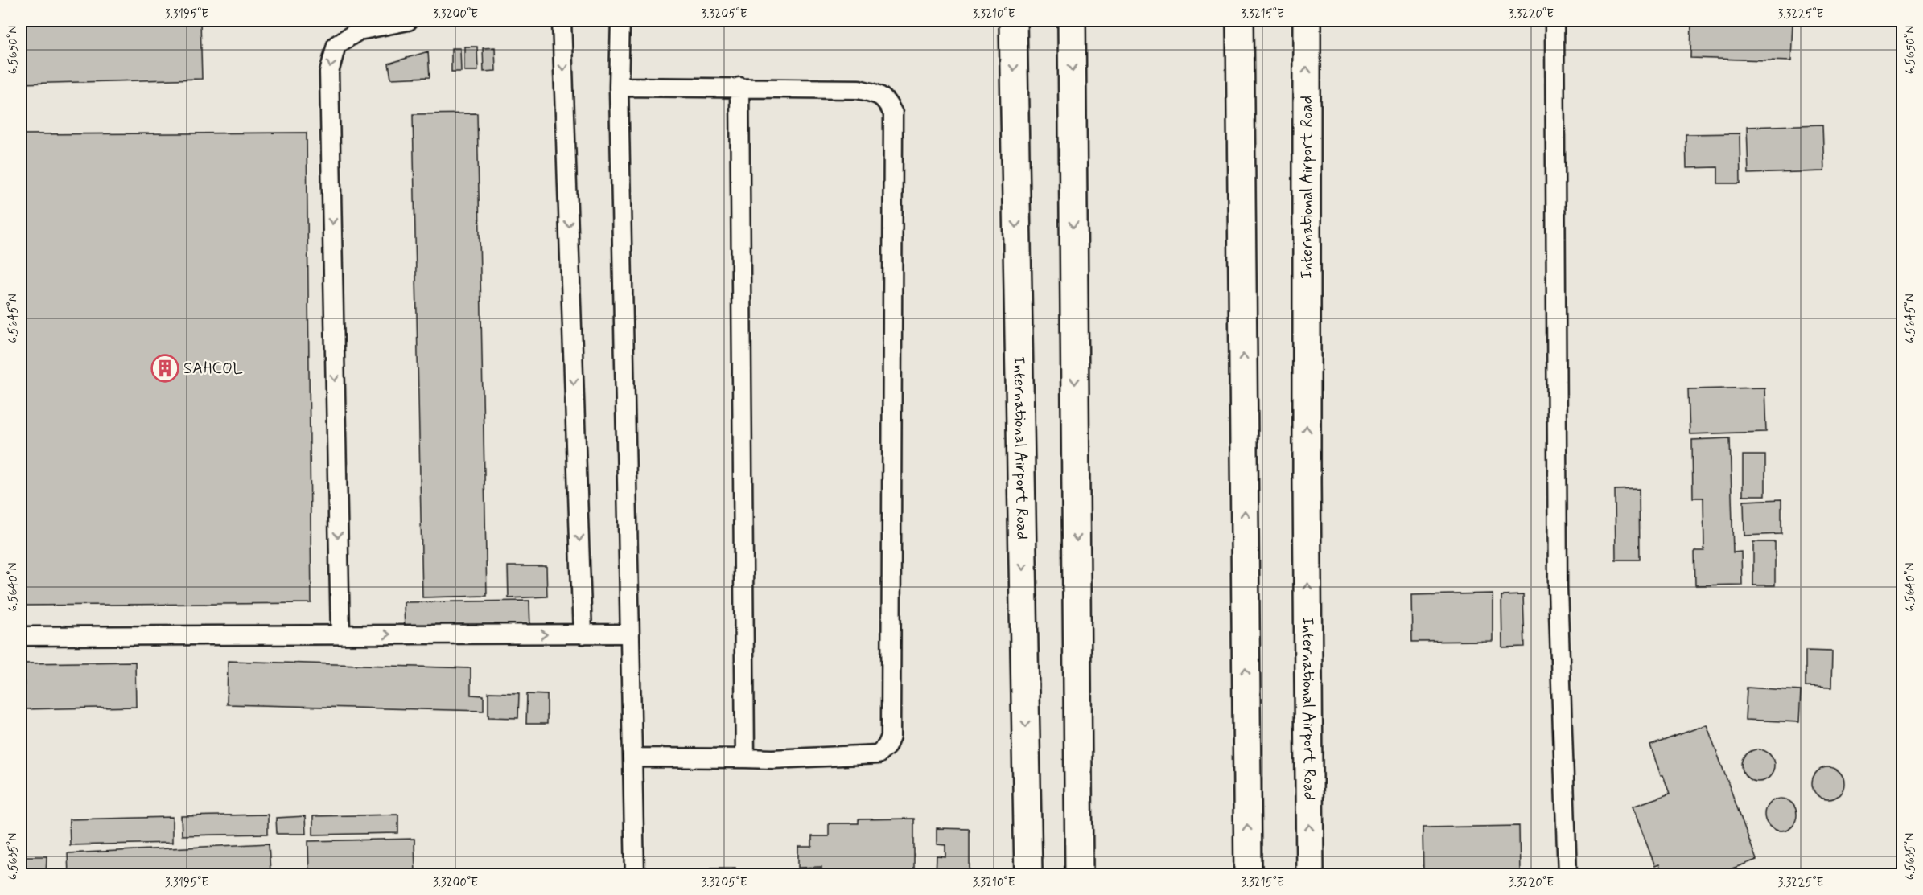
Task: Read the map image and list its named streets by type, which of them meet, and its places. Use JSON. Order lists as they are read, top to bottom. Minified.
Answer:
{"streets":{"main road":["International Airport Road"]},"places":{"building":["SAHCOL"]},"coordinates":["3.3195°E","3.3200°E","3.3205°E","3.3210°E","3.3215°E","3.3220°E","3.3225°E","6.5650°N","6.5645°N","6.5640°N","6.5635°N"]}
